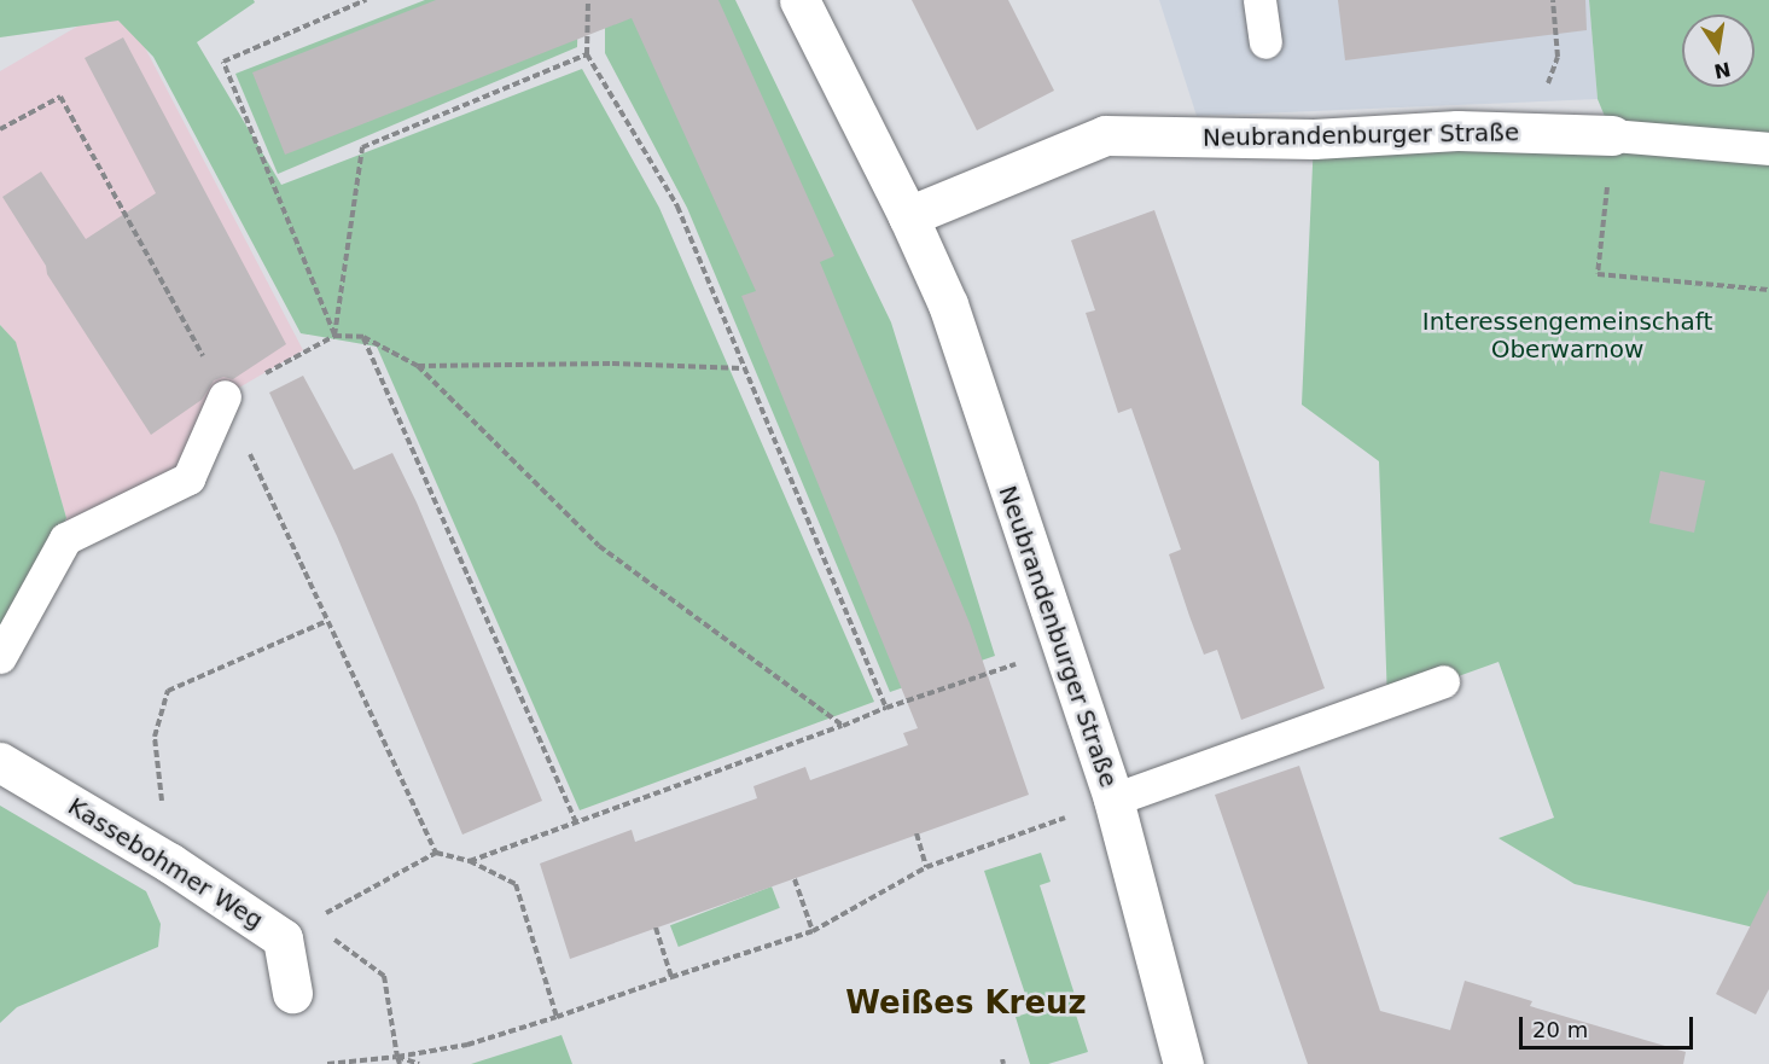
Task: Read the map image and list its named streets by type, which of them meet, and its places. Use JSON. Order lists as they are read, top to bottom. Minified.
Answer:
{"streets":{"main road":["Neubrandenburger Straße","Kassebohmer Weg"]},"districts":["Weißes Kreuz"],"parks":["Interessengemeinschaft Oberwarnow"],"scale_bar":"20 m","north":"bottom"}
